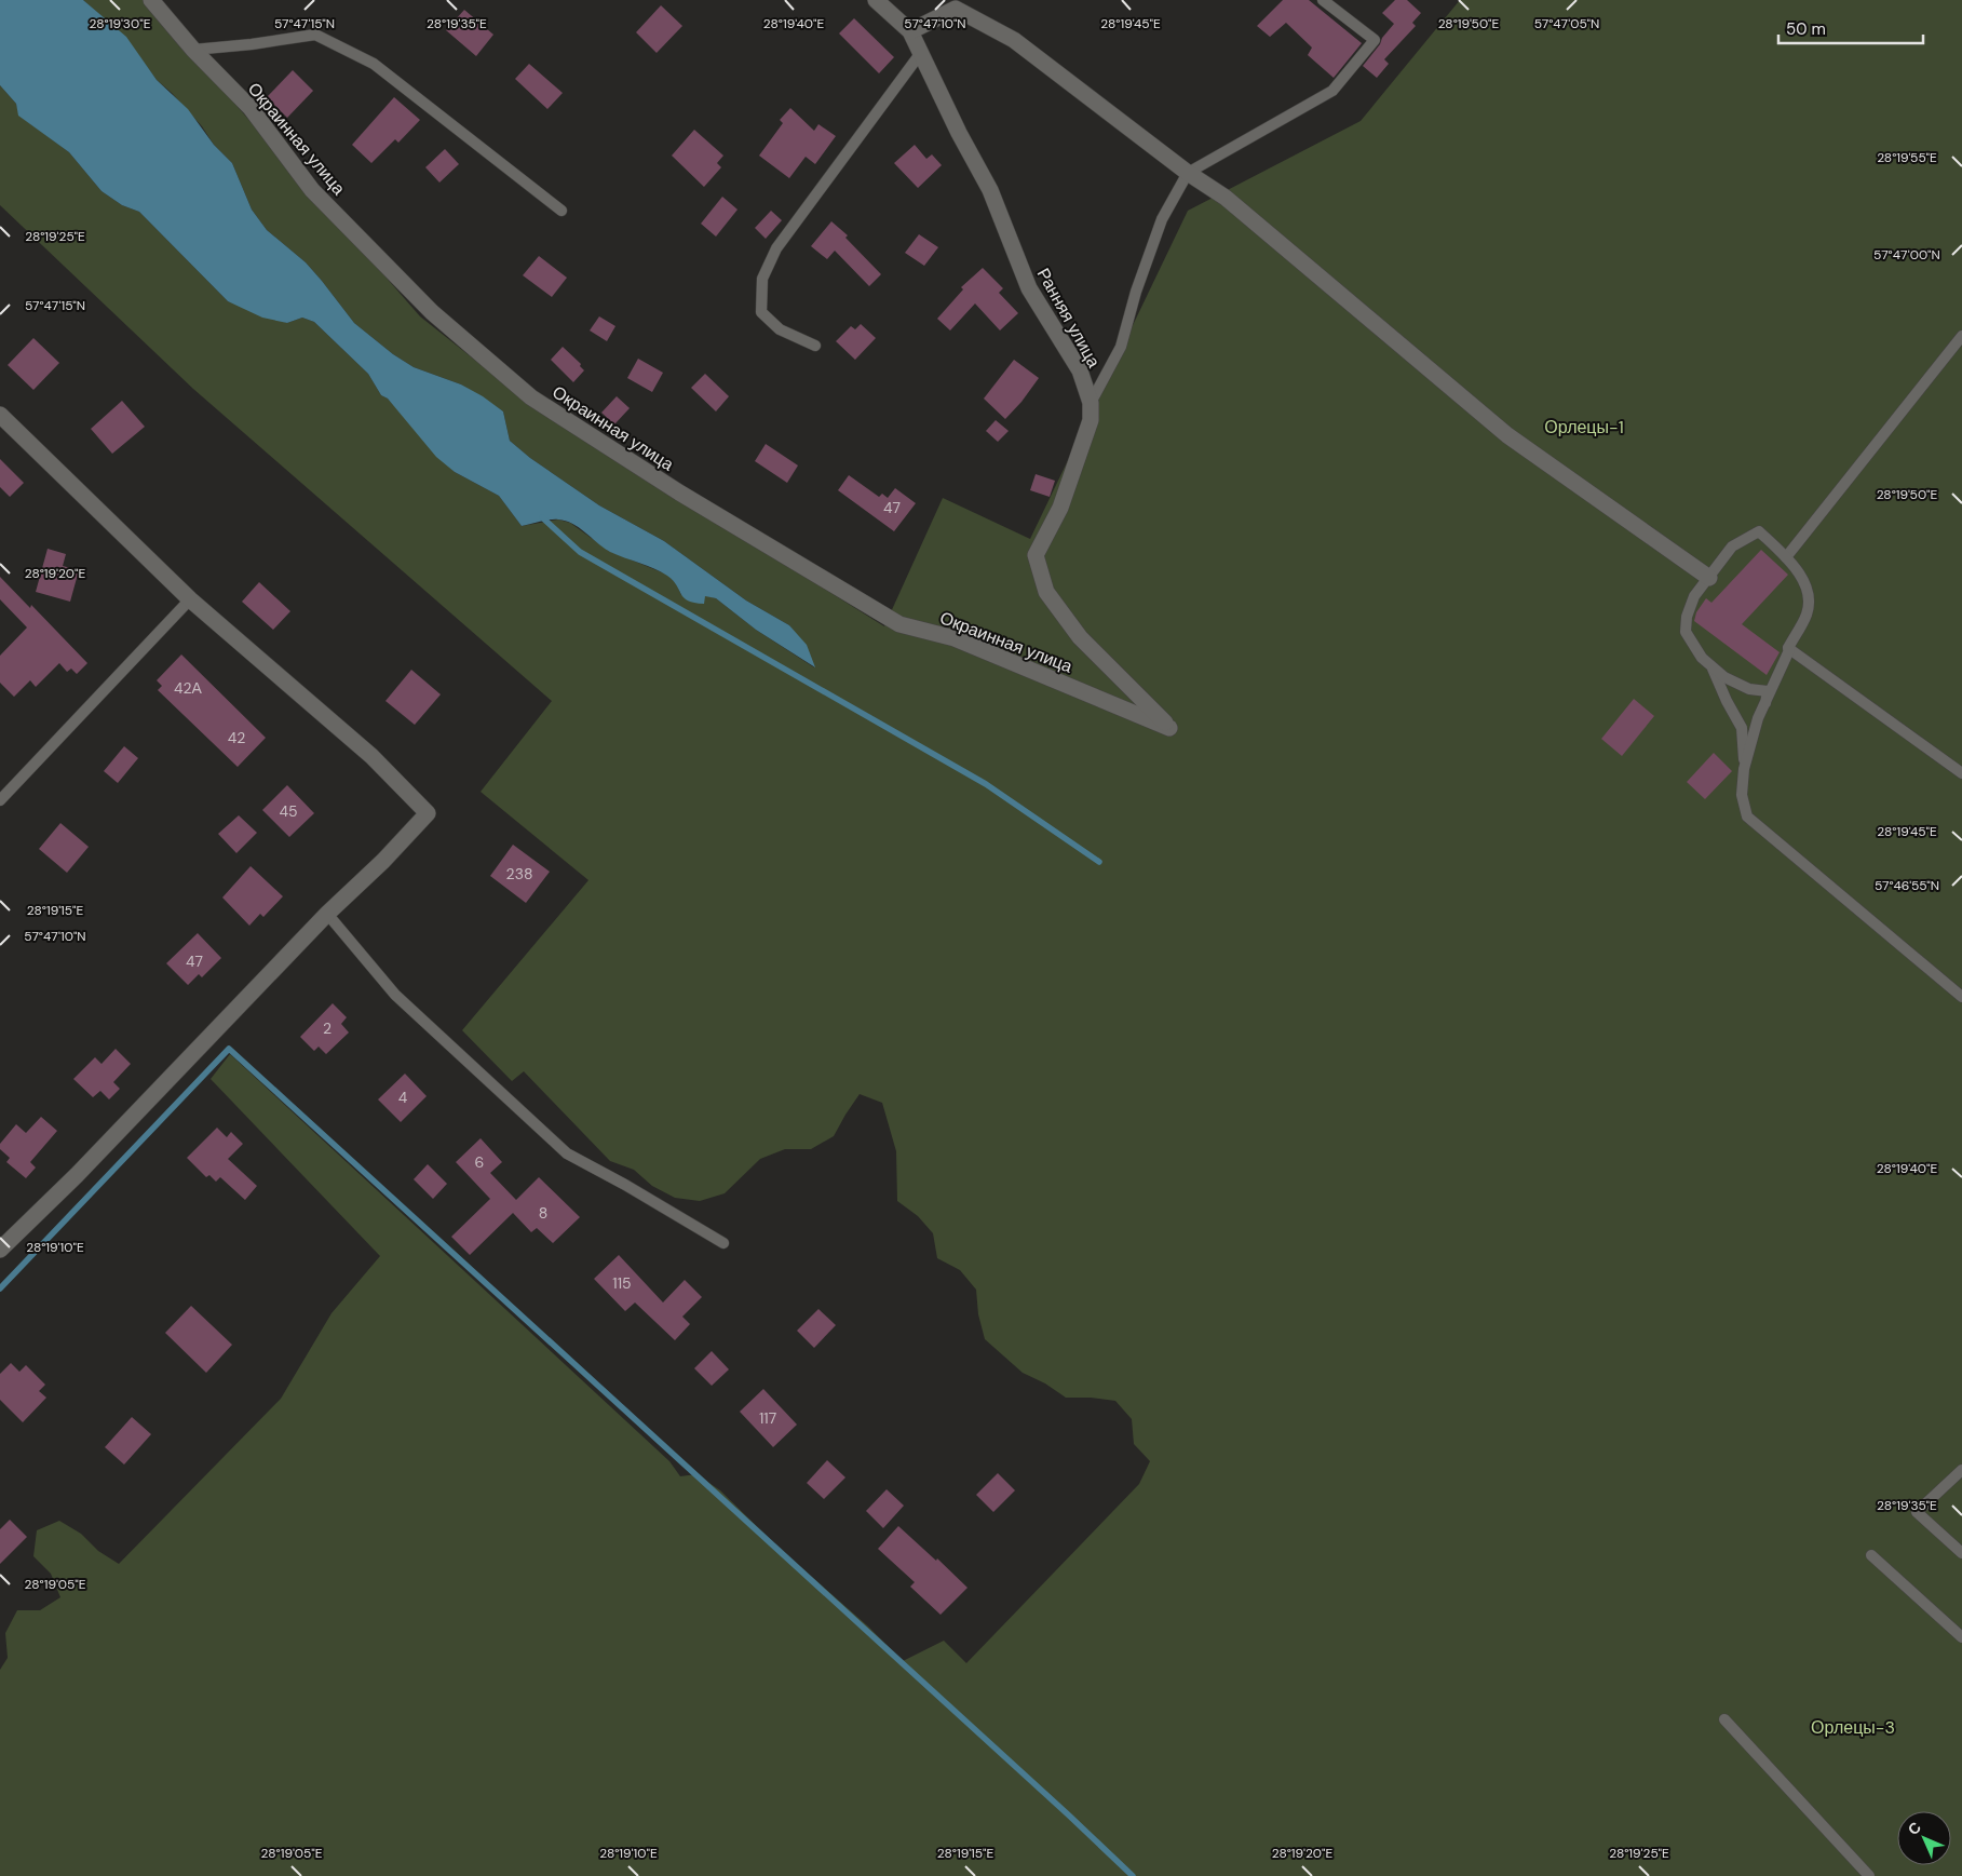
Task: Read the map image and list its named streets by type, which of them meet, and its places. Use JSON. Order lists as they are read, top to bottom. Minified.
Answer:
{"streets":{"street":["Окраинная улица","Ранняя улица"]},"crossings":[["Окраинная улица","Ранняя улица"]],"parks":["Орлецы-1","Орлецы-3"],"house_numbers":["47","42А","42","45","238","47","2","4","6","8","115","117"],"scale_bar":"50 m","north":"top left","coordinates":["28°19'30\"E","57°47'15\"N","28°19'35\"E","28°19'40\"E","28°19'45\"E","28°19'50\"E","57°47'05\"N","57°47'10\"N","28°19'55\"E","28°19'25\"E","57°47'00\"N","28°19'20\"E","57°46'55\"N","28°19'15\"E","28°19'10\"E","28°19'05\"E"]}
